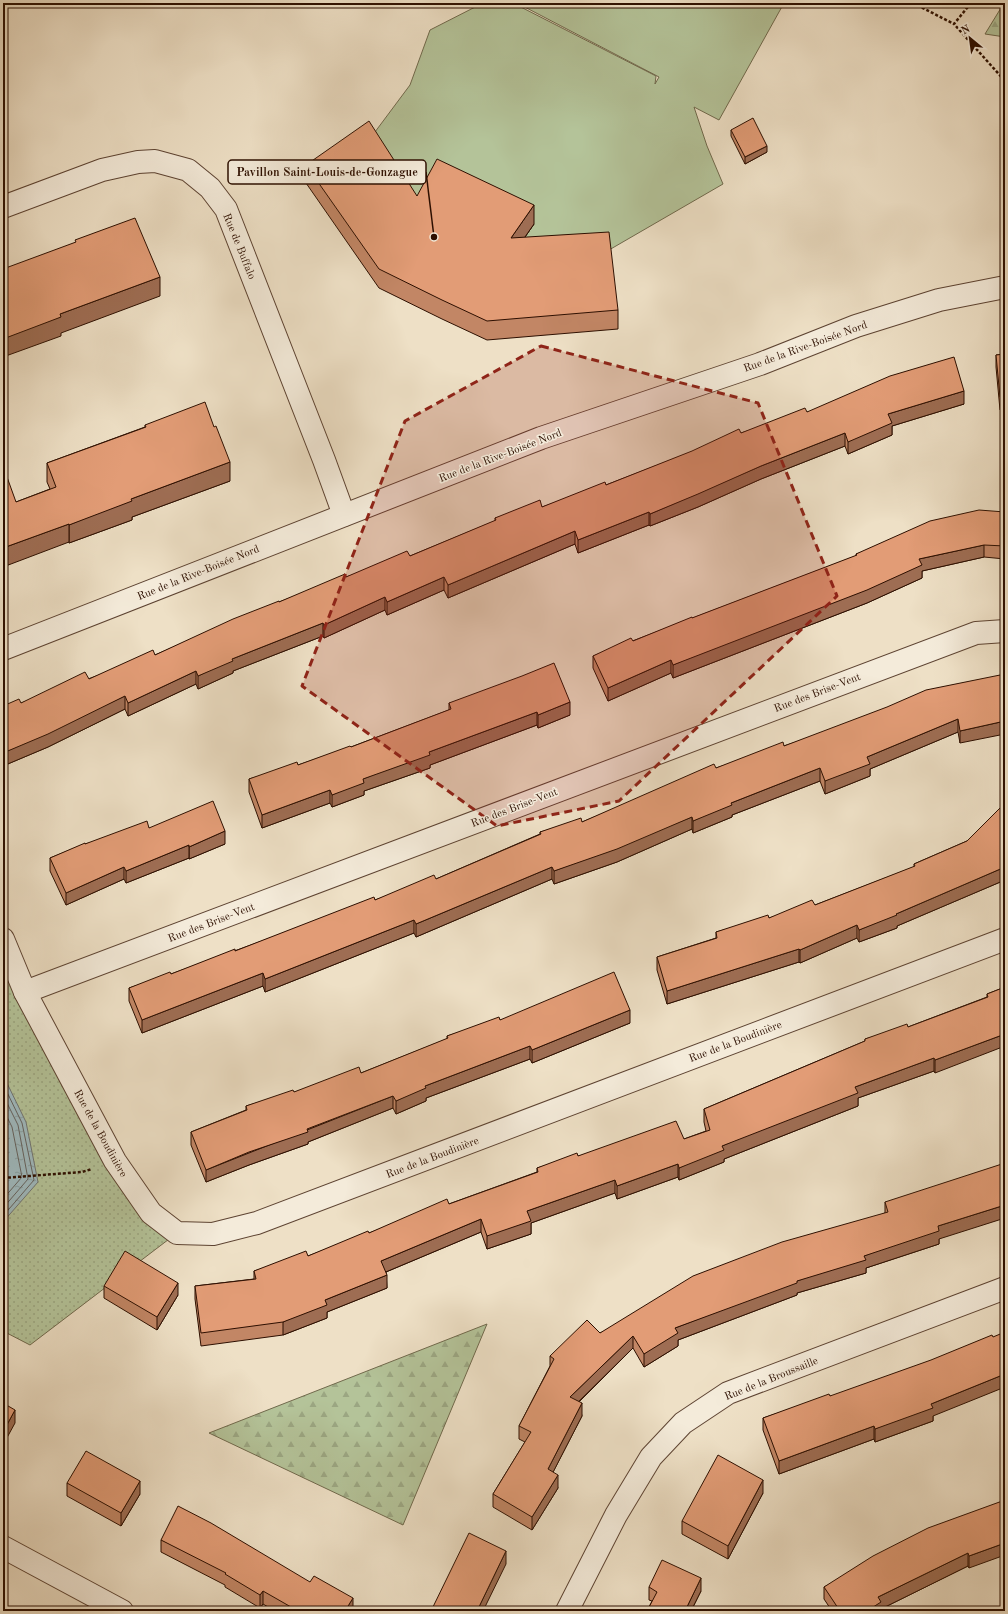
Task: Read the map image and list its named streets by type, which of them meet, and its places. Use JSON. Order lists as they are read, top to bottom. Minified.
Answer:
{"streets":{"street":["Rue de Buffalo","Rue de la Rive-Boisée Nord","Rue des Brise-Vent","Rue de la Boudinière","Rue de la Broussaille"]},"crossings":[["Rue de Buffalo","Rue de la Rive-Boisée Nord"],["Rue des Brise-Vent","Rue de la Boudinière"]],"places":["Pavillon Saint-Louis-de-Gonzague"],"north":"top left"}
